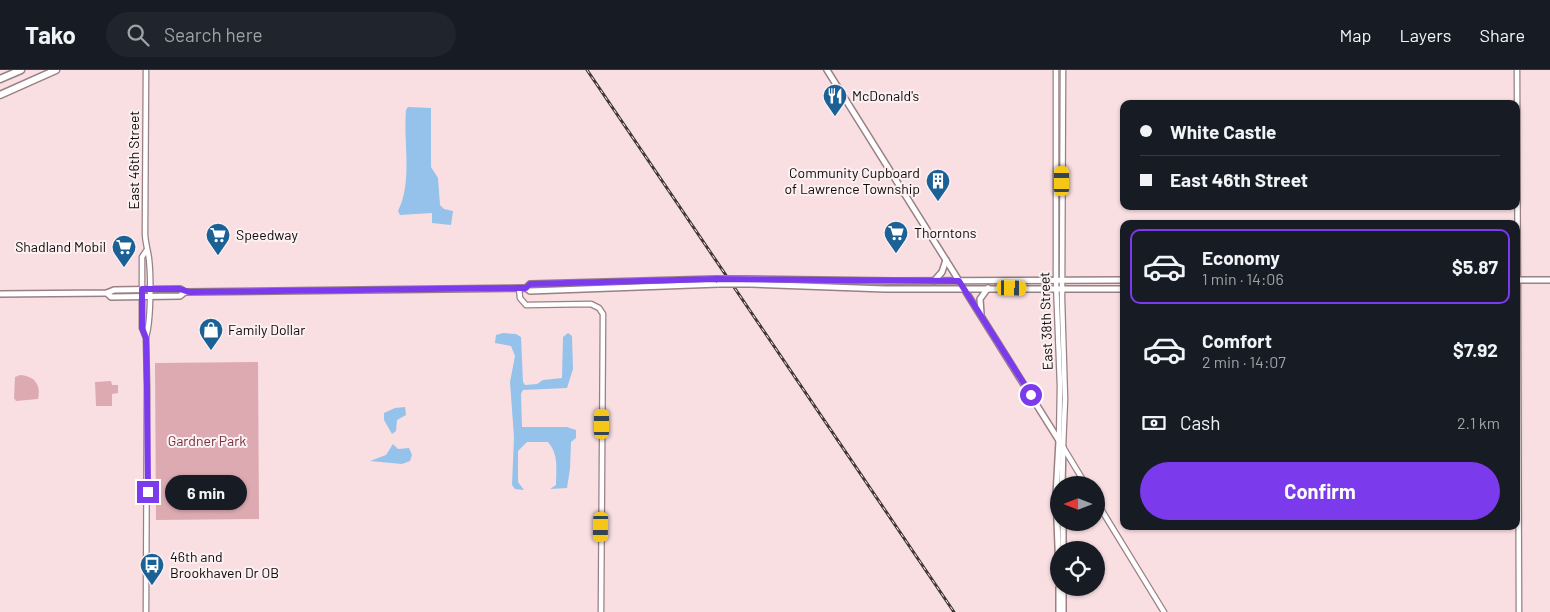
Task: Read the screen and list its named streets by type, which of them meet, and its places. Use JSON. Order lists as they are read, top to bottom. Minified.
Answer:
{"streets":{"main road":["East 46th Street","East 38th Street"]},"parks":["Gardner Park"],"places":{"restaurant":["McDonald's"],"building":["Community Cupboard of Lawrence Township"],"supermarket":["Thorntons","Speedway","Shadland Mobil"],"shop":["Family Dollar"],"bus stop":["46th and Brookhaven Dr OB"]},"north":"left","page":{"header":"Tako","search":"Search here","nav":["Map","Layers","Share"],"banner":["White Castle","East 46th Street"],"list":[{"name":"Economy","note":"1 min · 14:06","value":"$5.87"},{"name":"Comfort","note":"2 min · 14:07","value":"$7.92"}],"pay":["Cash","2.1 km"],"buttons":"Confirm","bubble":"6 min"}}
